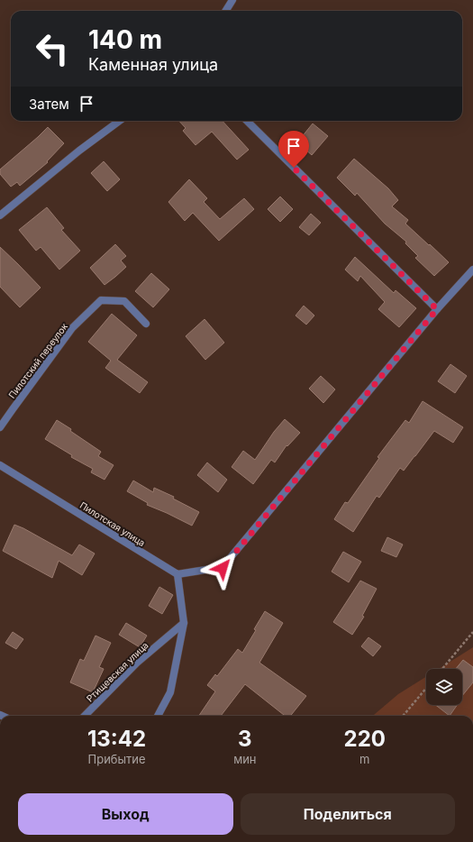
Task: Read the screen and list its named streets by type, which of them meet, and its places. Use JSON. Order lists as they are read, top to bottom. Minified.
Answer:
{"streets":{"street":["Пилотский переулок","Пилотская улица","Ртищевская улица"]},"page":{"turn":["140 m","Каменная улица"],"then":"Затем","eta":["13:42","Прибытие","3","мин","220","m"],"buttons":["Выход","Поделиться"]}}
